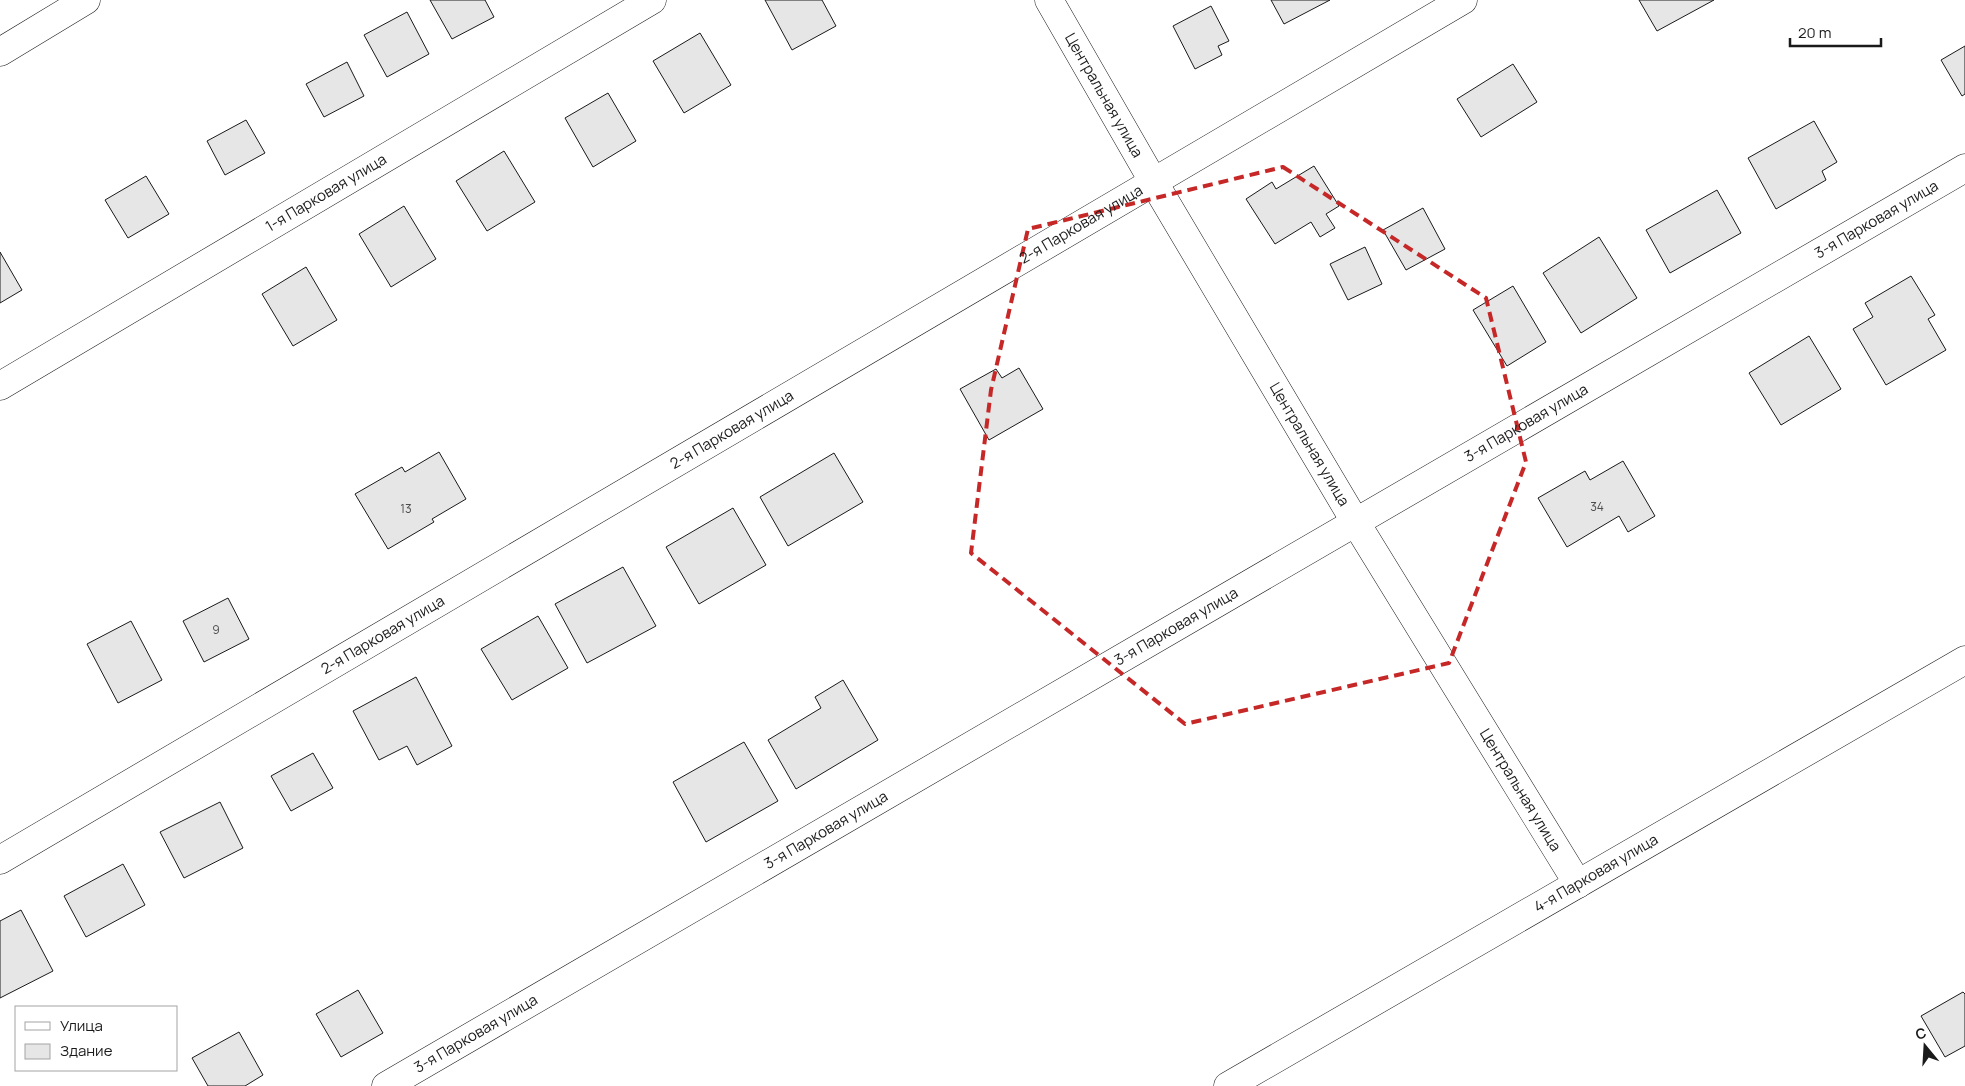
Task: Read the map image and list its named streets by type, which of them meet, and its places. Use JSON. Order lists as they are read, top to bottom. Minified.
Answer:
{"streets":{"street":["Центральная улица","1-я Парковая улица","3-я Парковая улица","2-я Парковая улица","4-я Парковая улица"]},"crossings":[["Центральная улица","3-я Парковая улица"],["Центральная улица","2-я Парковая улица"],["Центральная улица","4-я Парковая улица"]],"house_numbers":["34","13","9"],"legend":["Улица","Здание"],"scale_bar":"20 m","north":"top"}
